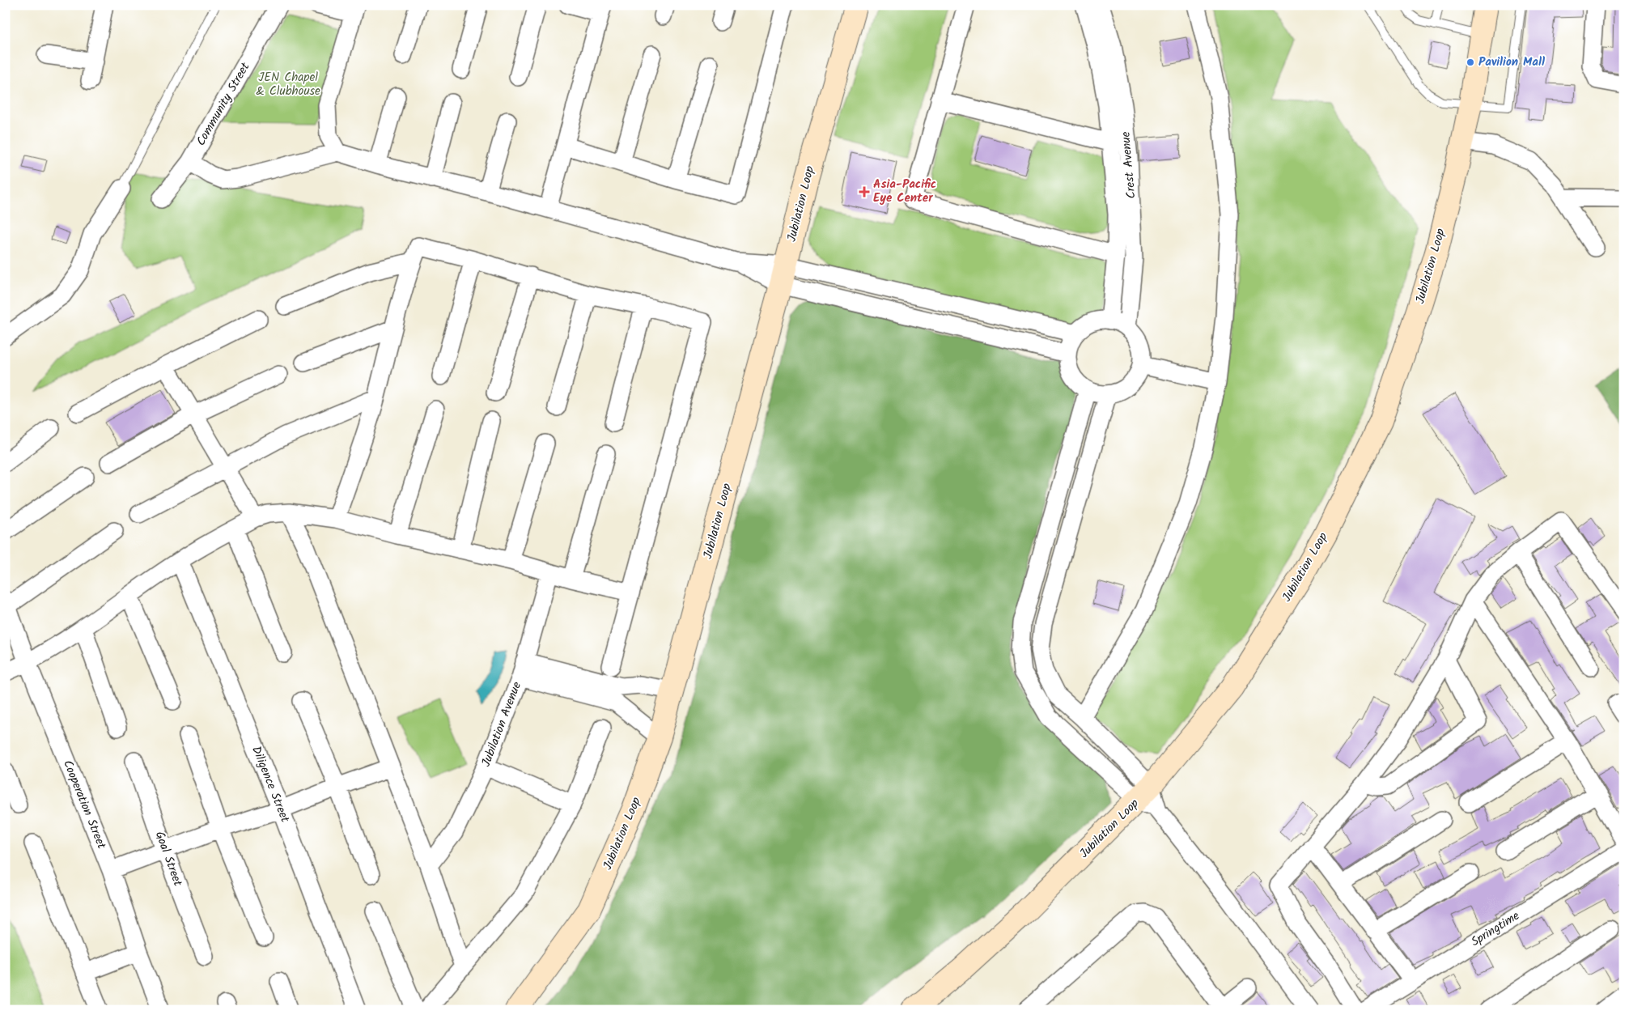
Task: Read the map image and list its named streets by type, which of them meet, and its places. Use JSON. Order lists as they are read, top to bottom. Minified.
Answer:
{"streets":{"main road":["Jubilation Loop"],"street":["Community Street","Crest Avenue","Jubilation Avenue","Diligence Street","Cooperation Street","Goal Street","Springtime"]},"parks":["JEN Chapel & Clubhouse"],"places":{"other":["Pavilion Mall"],"health":["Asia-Pacific Eye Center"]}}
